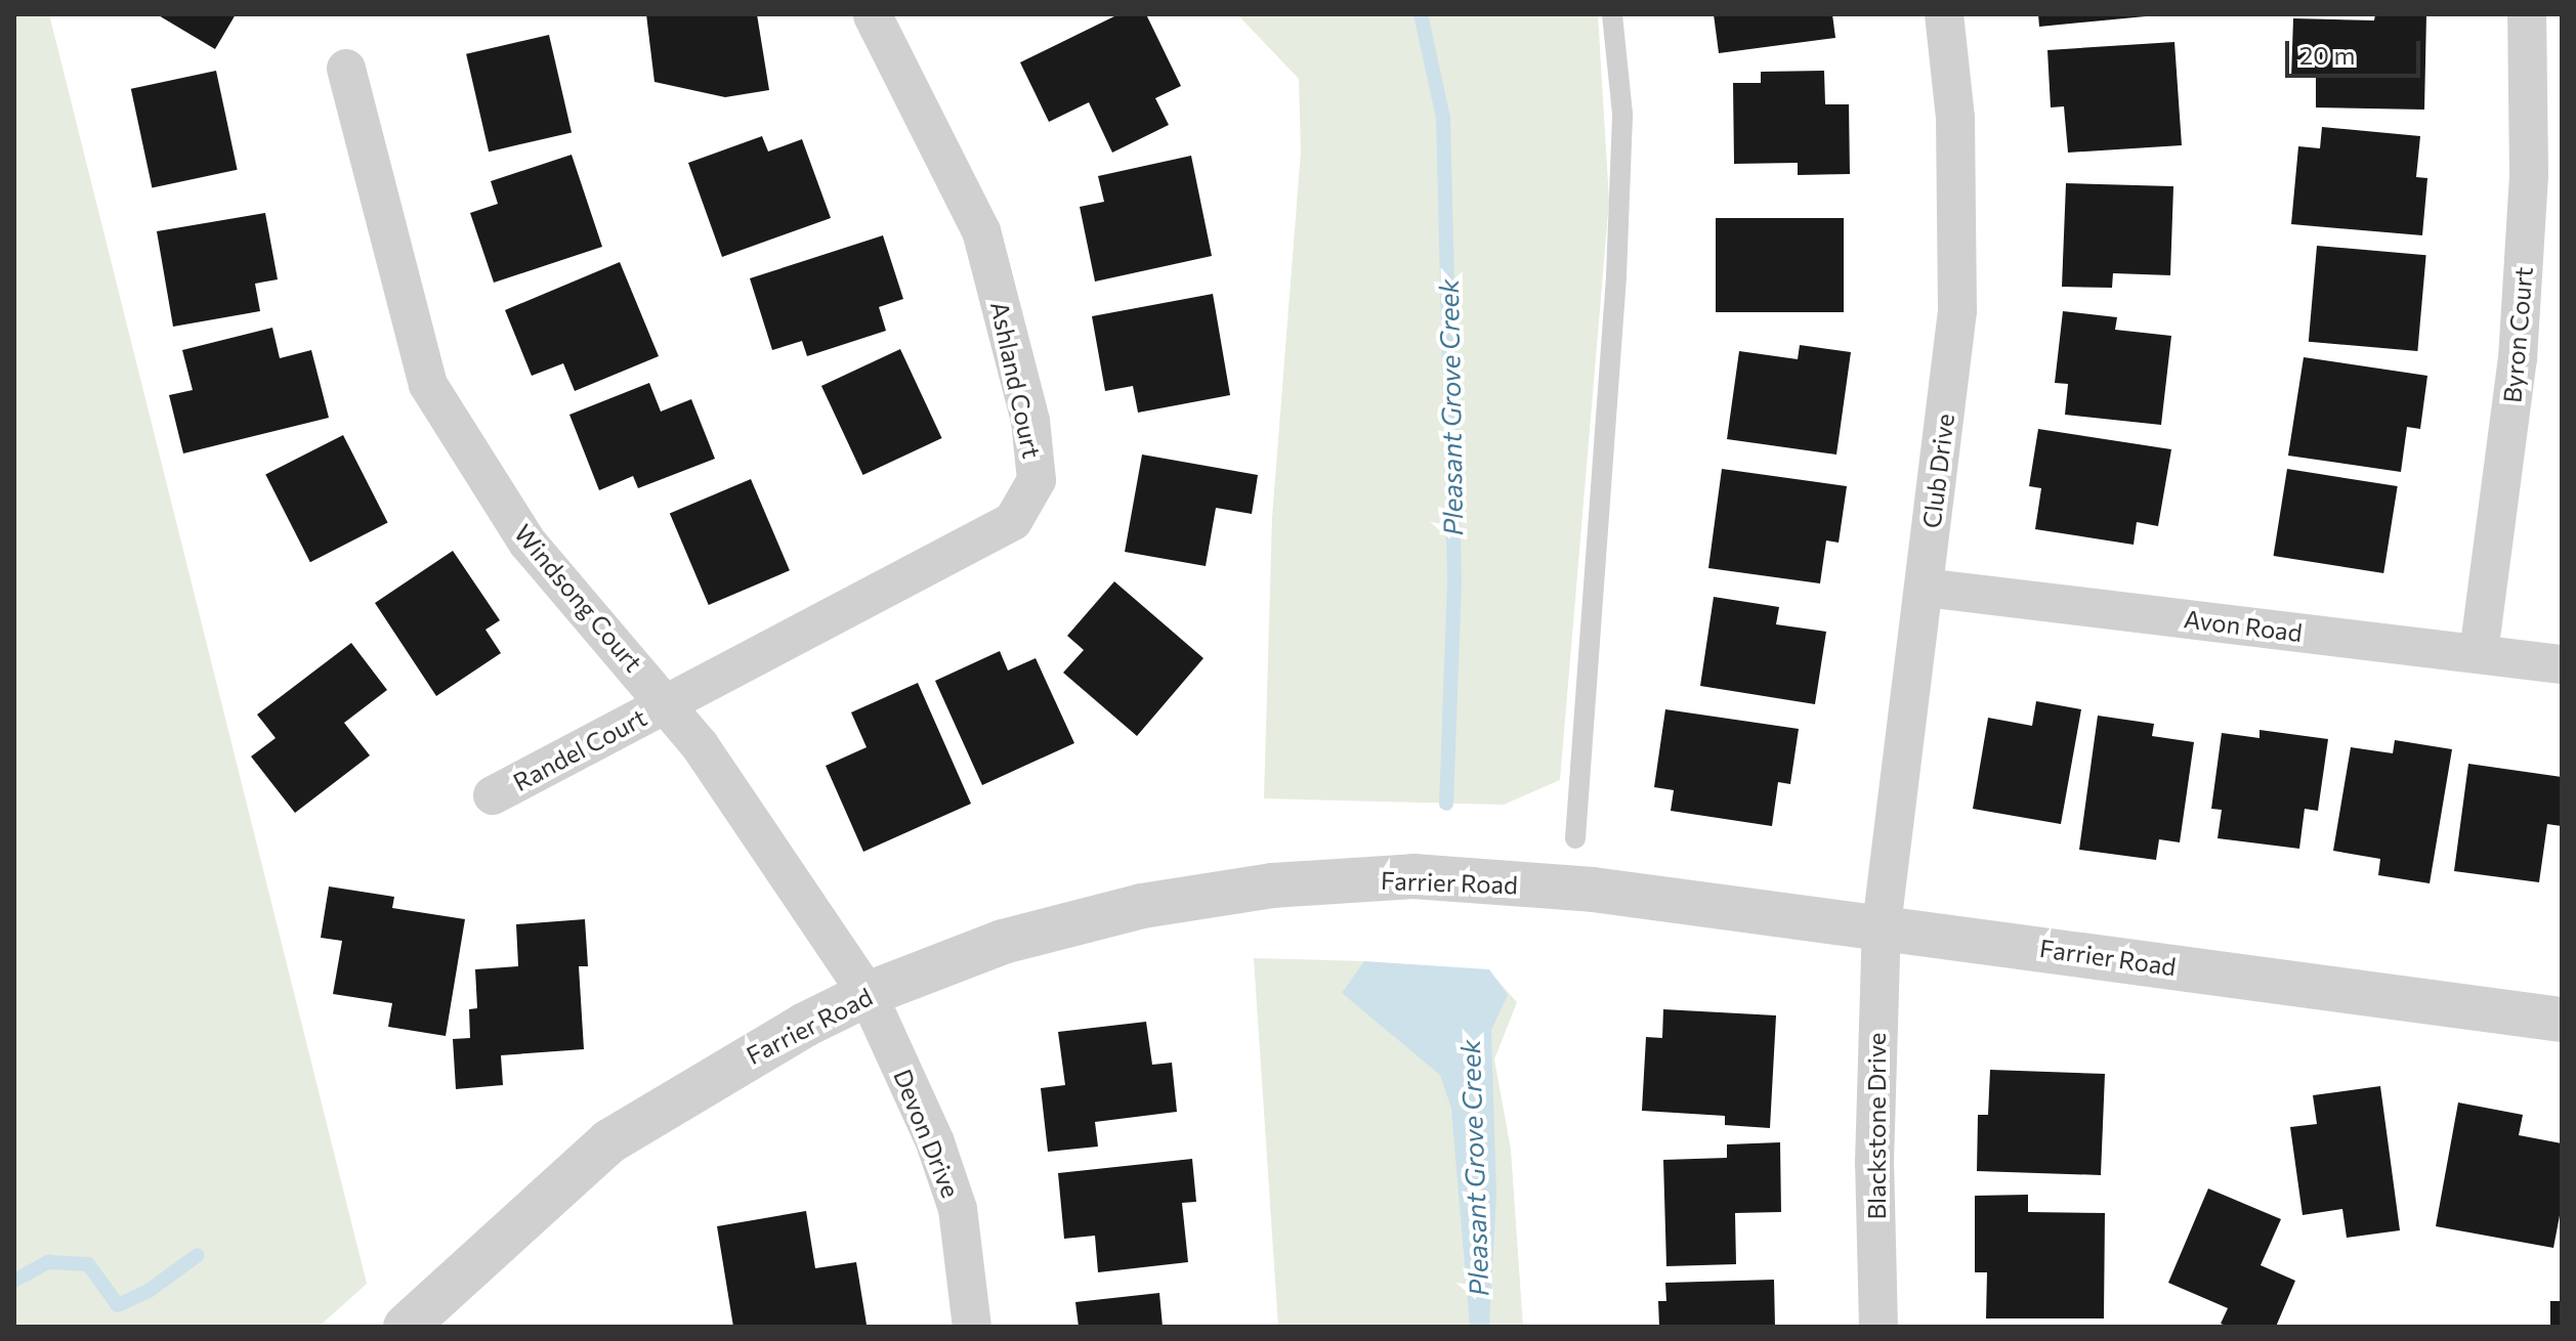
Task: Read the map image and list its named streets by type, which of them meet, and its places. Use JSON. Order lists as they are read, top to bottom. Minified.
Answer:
{"streets":{"street":["Byron Court","Ashland Court","Club Drive","Windsong Court","Avon Road","Randel Court","Farrier Road","Blackstone Drive","Devon Drive"]},"crossings":[["Byron Court","Avon Road"],["Ashland Court","Windsong Court"],["Ashland Court","Randel Court"],["Club Drive","Avon Road"],["Club Drive","Farrier Road"],["Club Drive","Blackstone Drive"],["Windsong Court","Randel Court"],["Windsong Court","Farrier Road"],["Windsong Court","Devon Drive"],["Farrier Road","Blackstone Drive"],["Farrier Road","Devon Drive"]],"water":["Pleasant Grove Creek"],"scale_bar":"20 m"}
